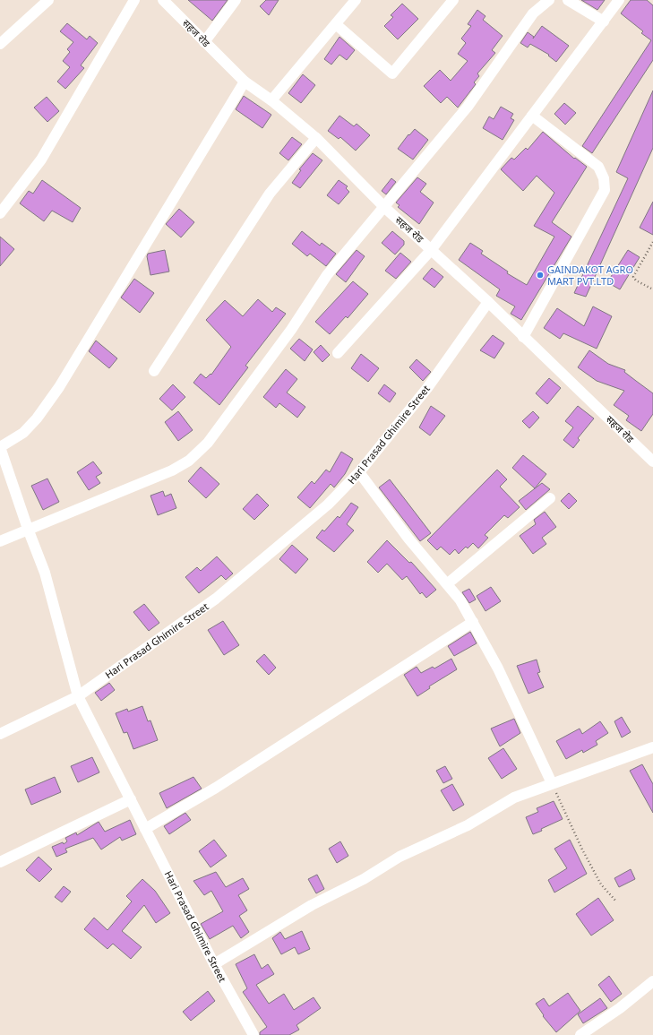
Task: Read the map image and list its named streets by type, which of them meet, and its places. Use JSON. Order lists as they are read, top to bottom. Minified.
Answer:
{"streets":{"street":["सहज रोड","Hari Prasad Ghimire Street"]},"crossings":[["सहज रोड","Hari Prasad Ghimire Street"]],"places":["GAINDAKOT AGRO MART PVT.LTD"]}
